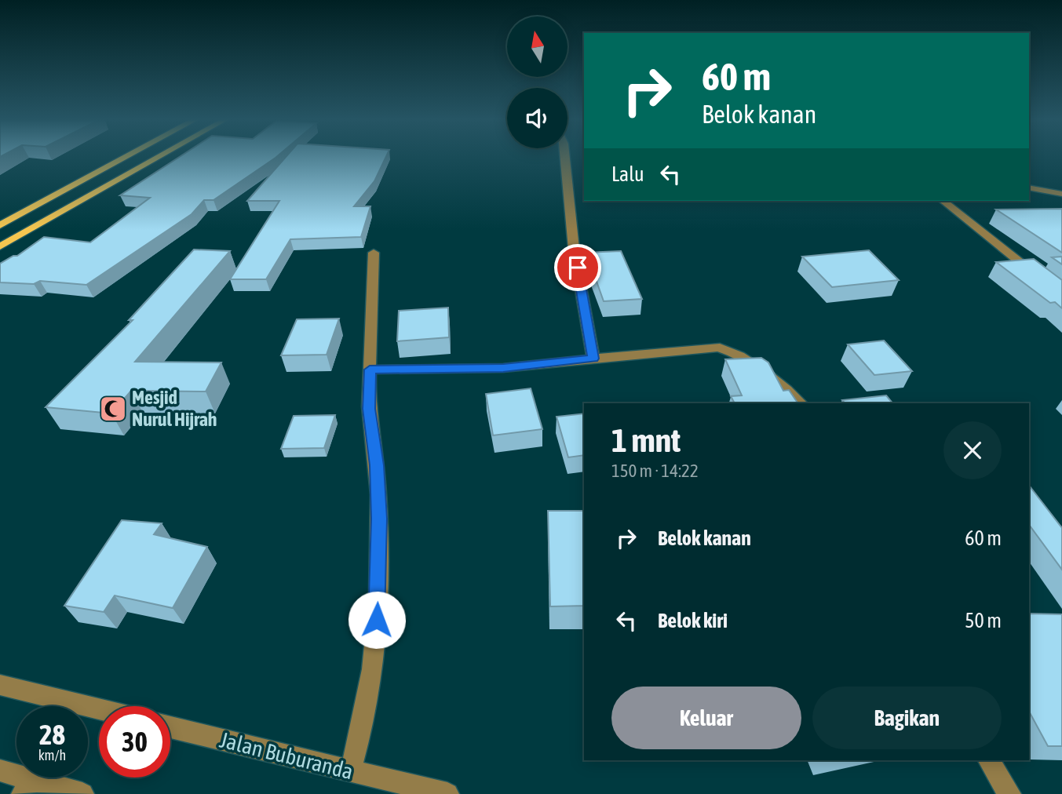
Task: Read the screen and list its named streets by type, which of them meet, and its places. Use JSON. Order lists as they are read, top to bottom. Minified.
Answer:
{"streets":{"street":["Jalan Buburanda"]},"places":{"mosque":["Mesjid Nurul Hijrah"]},"north":"top","page":{"turn":["60 m","Belok kanan"],"then":"Lalu","heading":["1 mnt","150 m · 14:22"],"list":[{"name":"Belok kanan","value":"60 m"},{"name":"Belok kiri","value":"50 m"}],"buttons":["Keluar","Bagikan"],"speed":"28 km/h","limit":"30"}}
